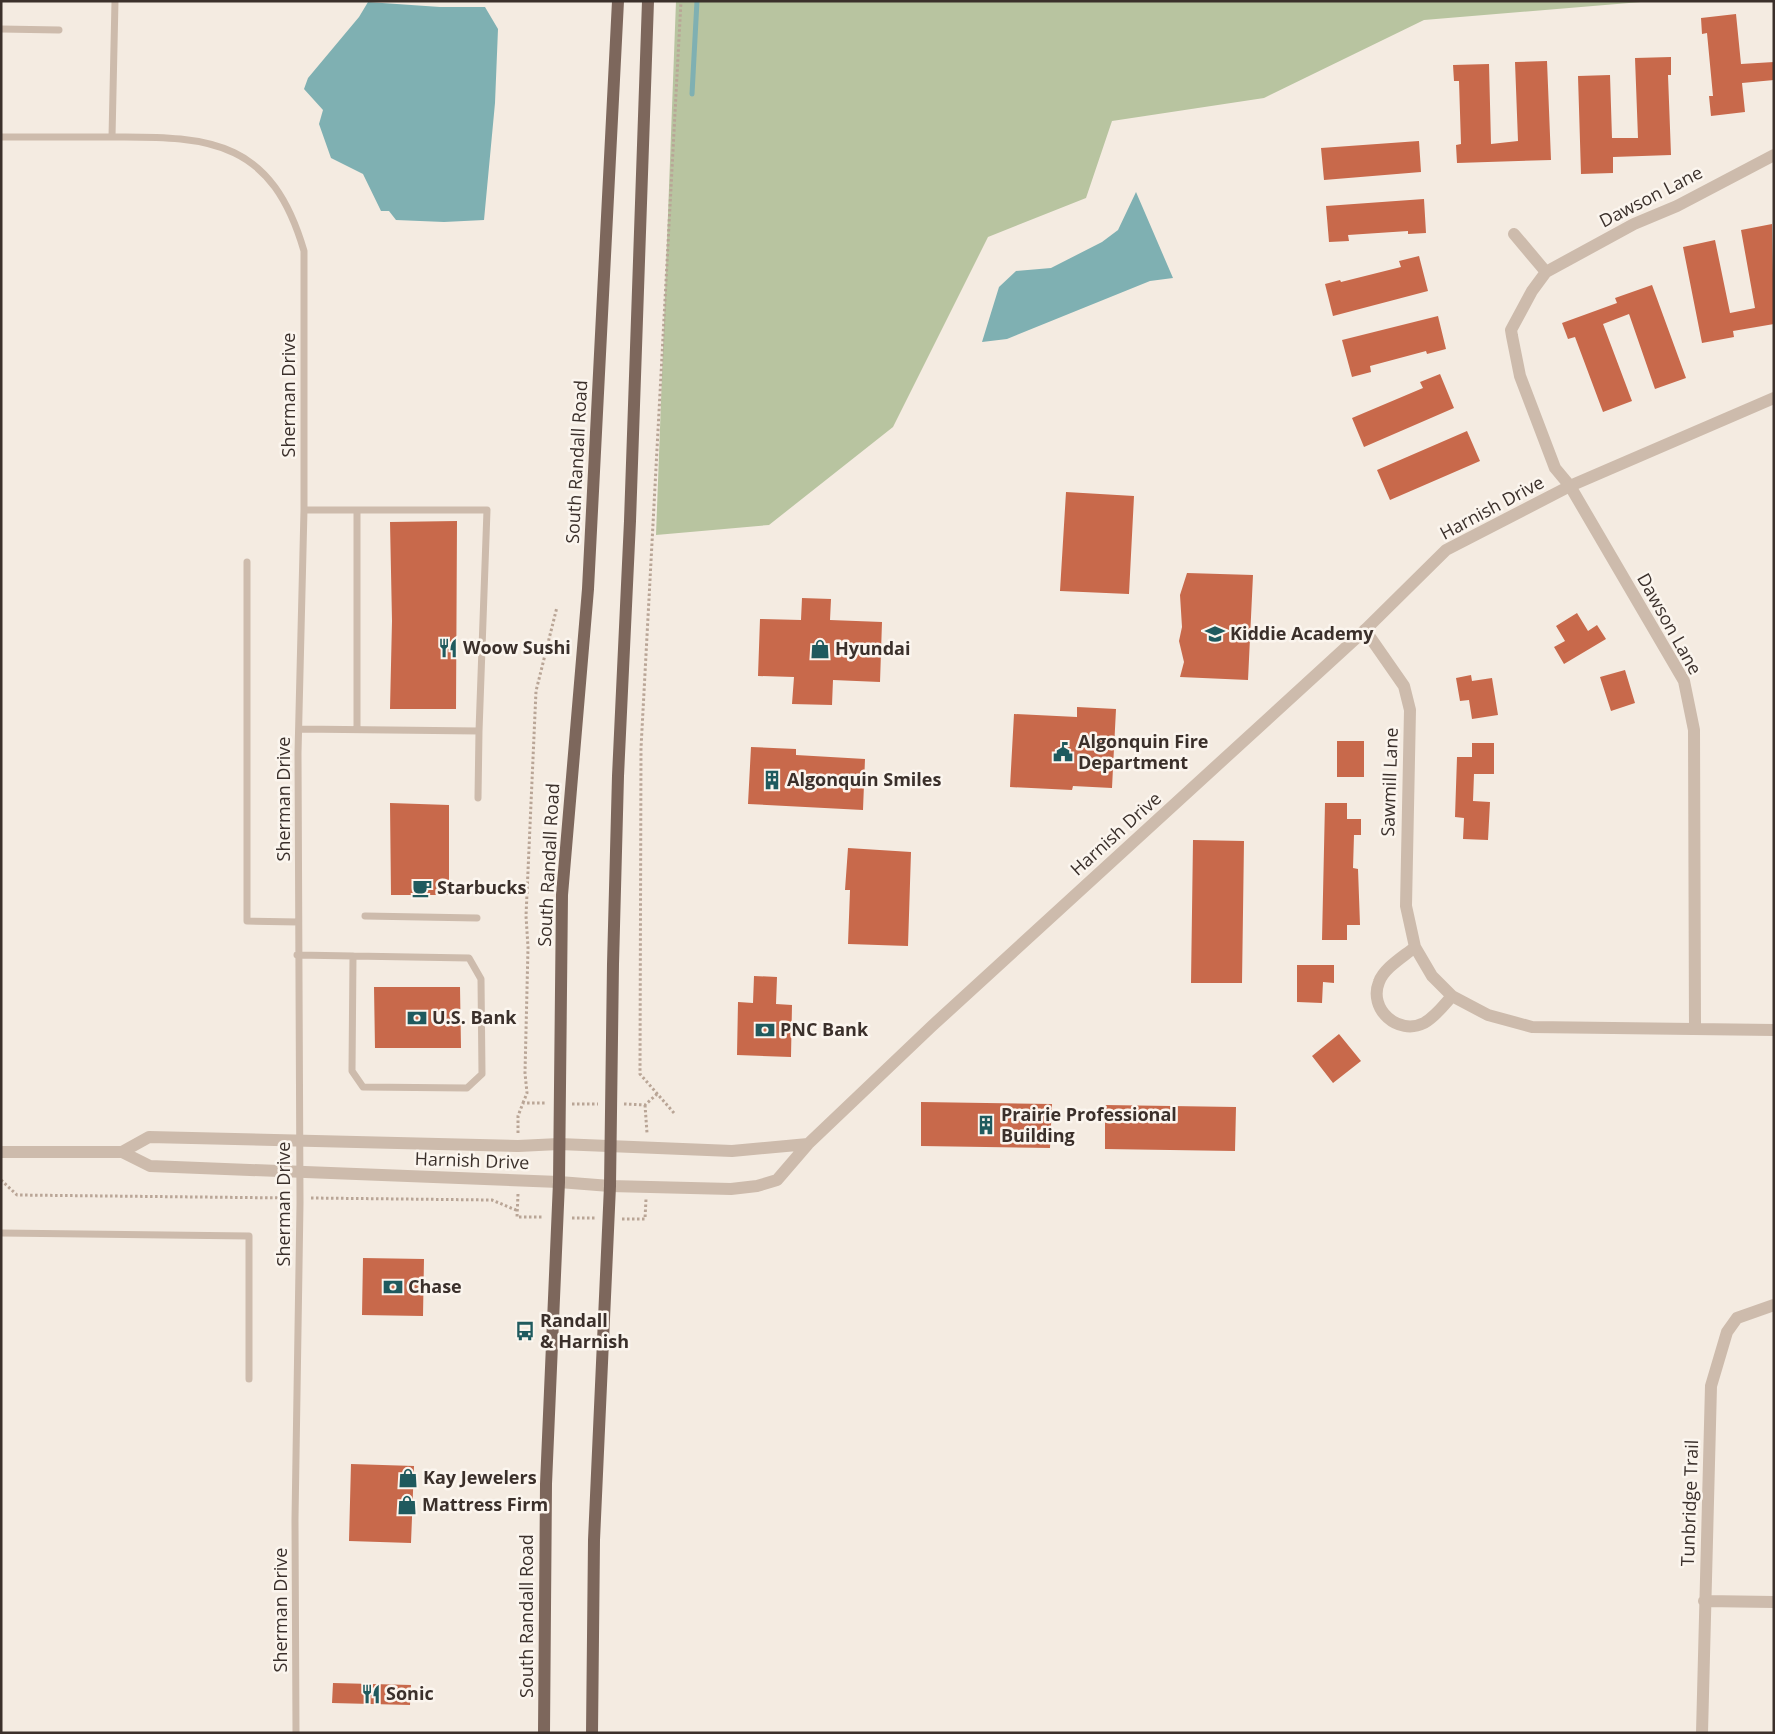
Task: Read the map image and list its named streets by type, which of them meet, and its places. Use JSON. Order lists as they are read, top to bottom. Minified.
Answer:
{"streets":{"main road":["South Randall Road"],"street":["Dawson Lane","Harnish Drive","Sawmill Lane","Tunbridge Trail"],"lane":["Sherman Drive"]},"crossings":[["Dawson Lane","Harnish Drive"],["Dawson Lane","Sawmill Lane"],["Sherman Drive","Harnish Drive"],["South Randall Road","Harnish Drive"],["Harnish Drive","Sawmill Lane"]],"places":{"school or university":["Kiddie Academy"],"restaurant":["Woow Sushi","Sonic"],"shop":["Hyundai","Kay Jewelers","Mattress Firm"],"public building":["Algonquin Fire Department"],"building":["Algonquin Smiles","Prairie Professional Building"],"cafe":["Starbucks"],"bank":["U.S. Bank","PNC Bank","Chase"],"bus stop":["Randall & Harnish"]}}
